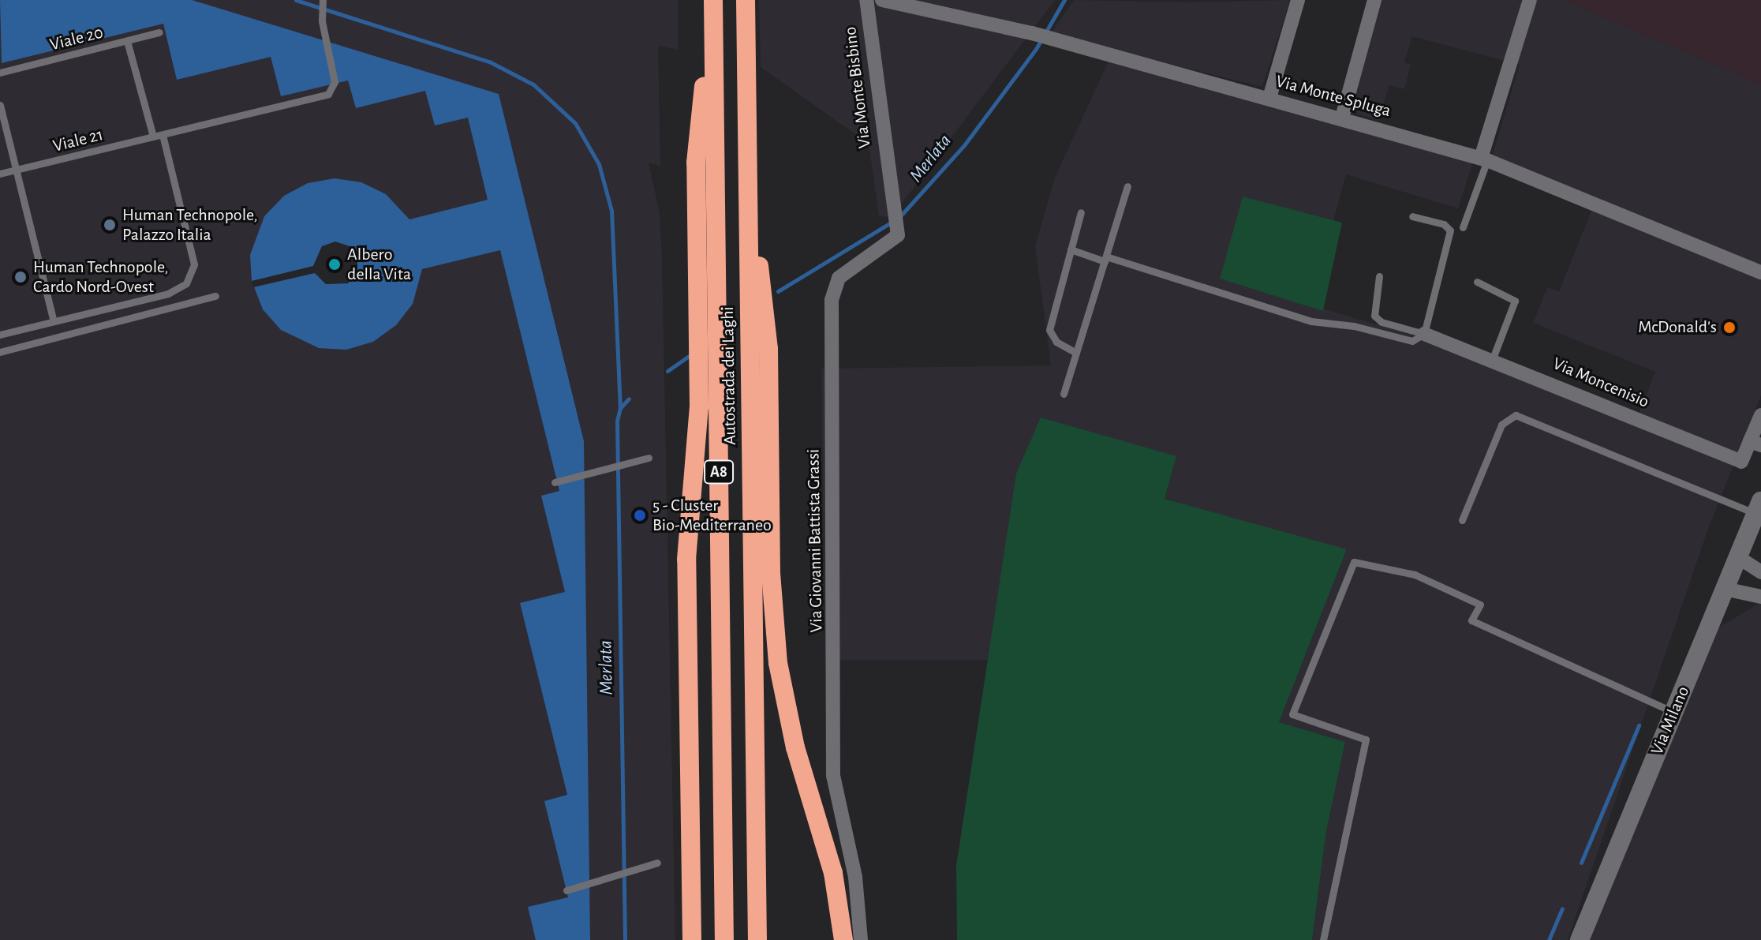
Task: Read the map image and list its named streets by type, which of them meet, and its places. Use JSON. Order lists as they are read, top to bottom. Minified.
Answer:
{"streets":{"highway":["Autostrada dei Laghi","A8"],"main road":["Via Milano"],"street":["Via Monte Bisbino","Via Monte Spluga","Via Moncenisio","Via Giovanni Battista Grassi"],"lane":["Viale 20","Viale 21"]},"crossings":[["Via Monte Bisbino","Via Giovanni Battista Grassi"]],"water":["Merlata"],"places":["Human Technopole, Palazzo Italia","Albero della Vita","Human Technopole, Cardo Nord-Ovest","McDonald's","5 - Cluster Bio-Mediterraneo"]}
